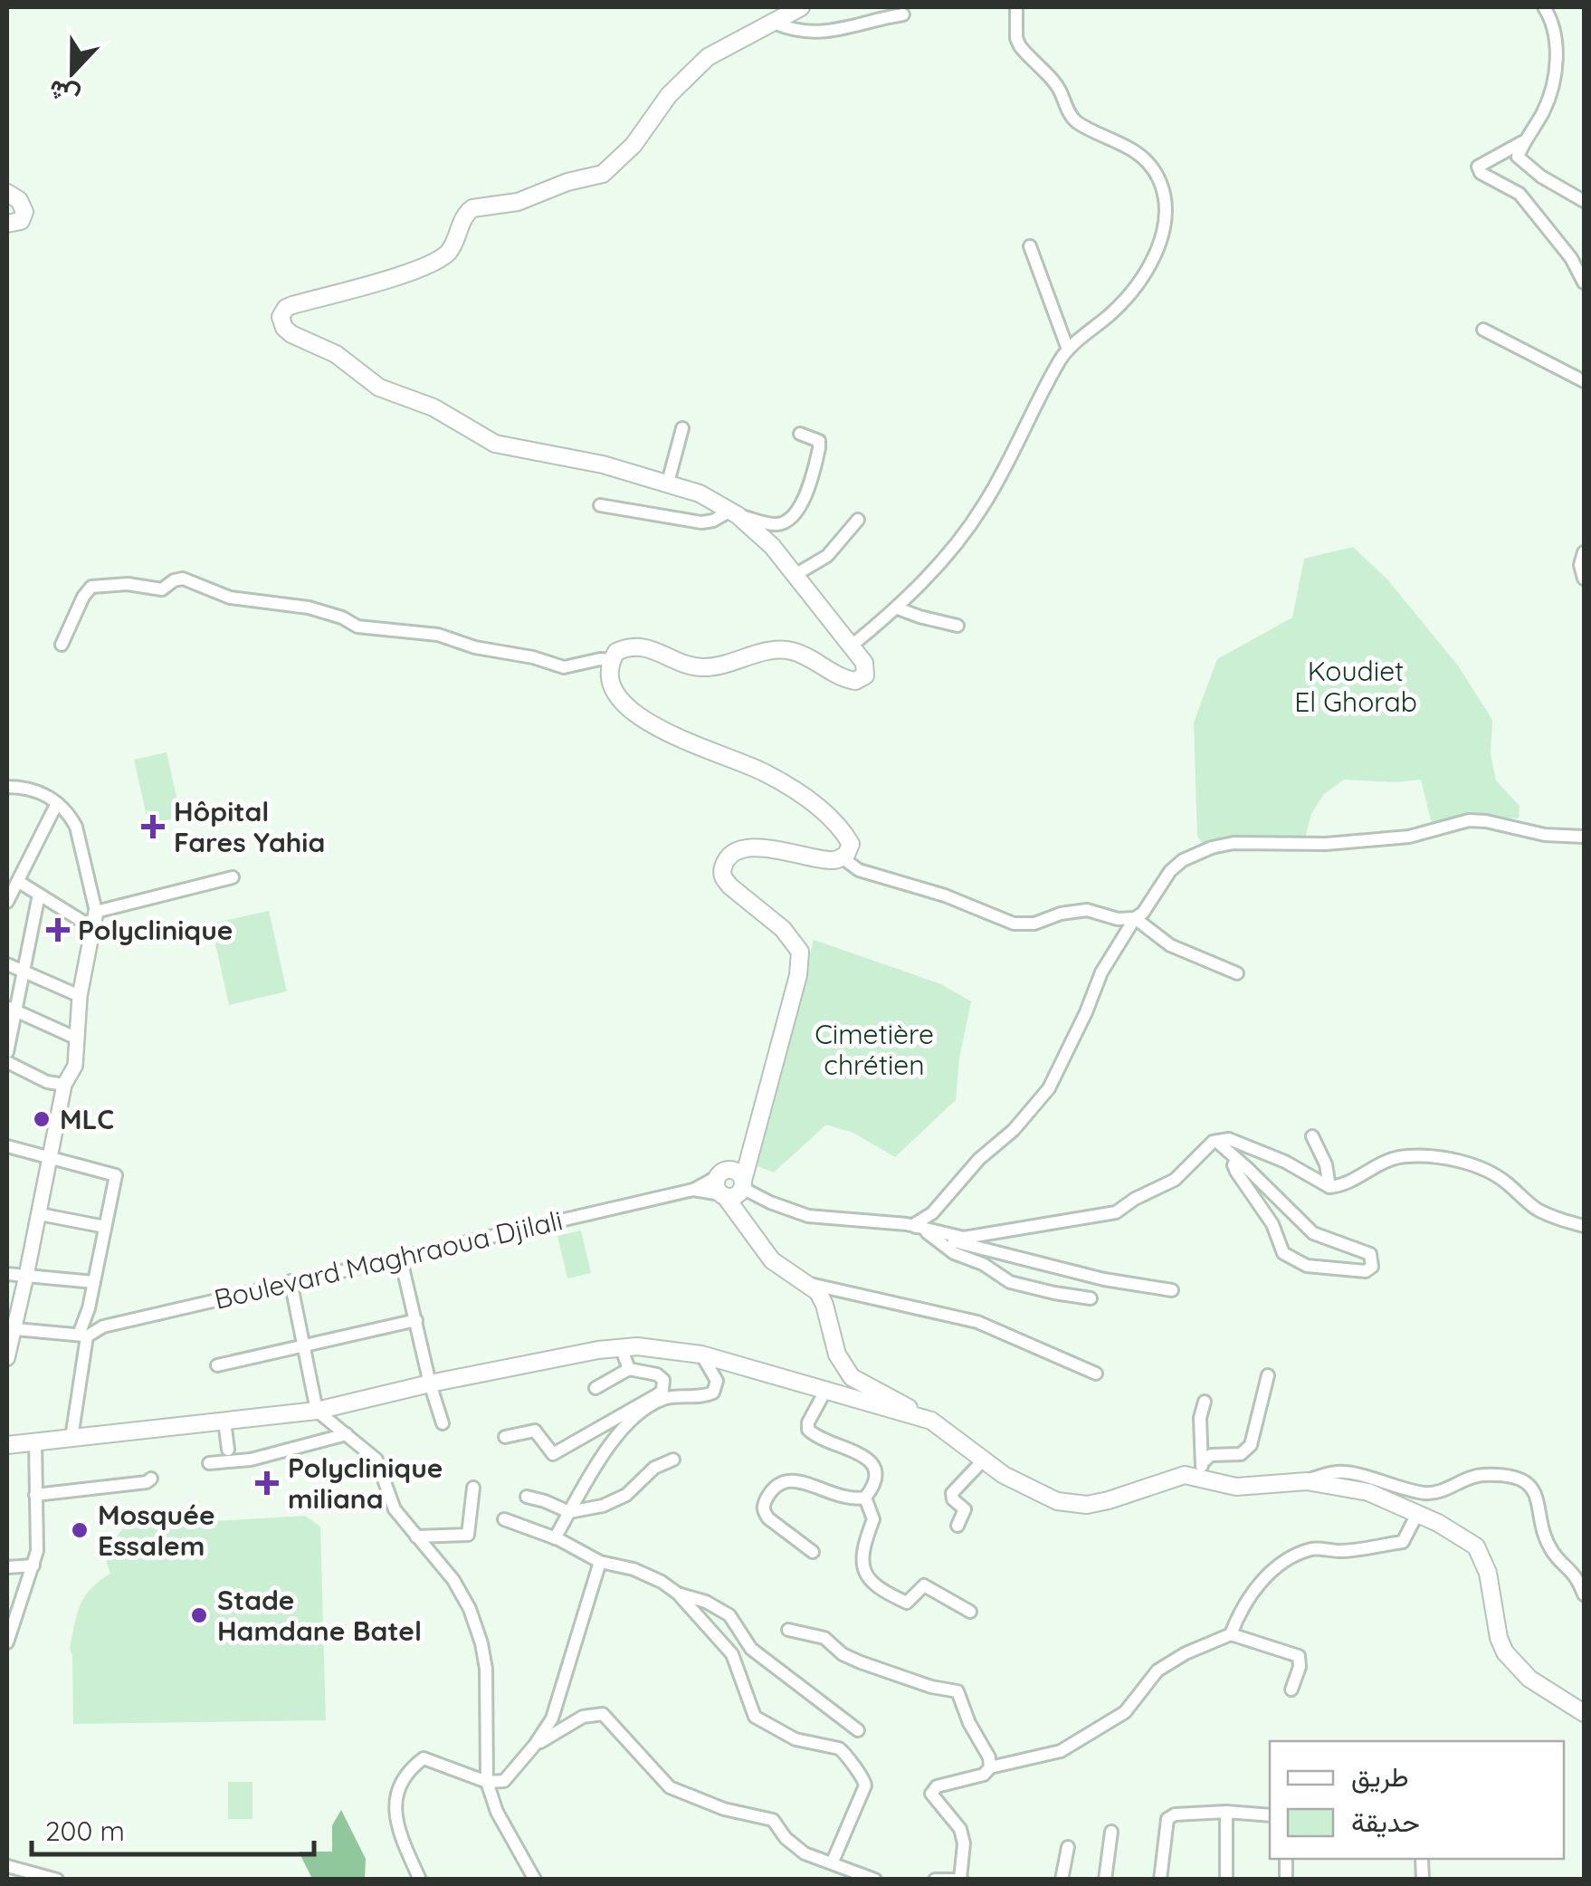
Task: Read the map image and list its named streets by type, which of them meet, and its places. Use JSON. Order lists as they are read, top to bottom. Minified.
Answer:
{"streets":{"street":["Boulevard Maghraoua Djilali"]},"parks":["Koudiet El Ghorab","Cimetière chrétien"],"places":{"health":["Hôpital Fares Yahia","Polyclinique","Polyclinique miliana"],"other":["MLC","Mosquée Essalem","Stade Hamdane Batel"]},"legend":["طريق","حديقة"],"scale_bar":"200 m","north":"bottom"}
